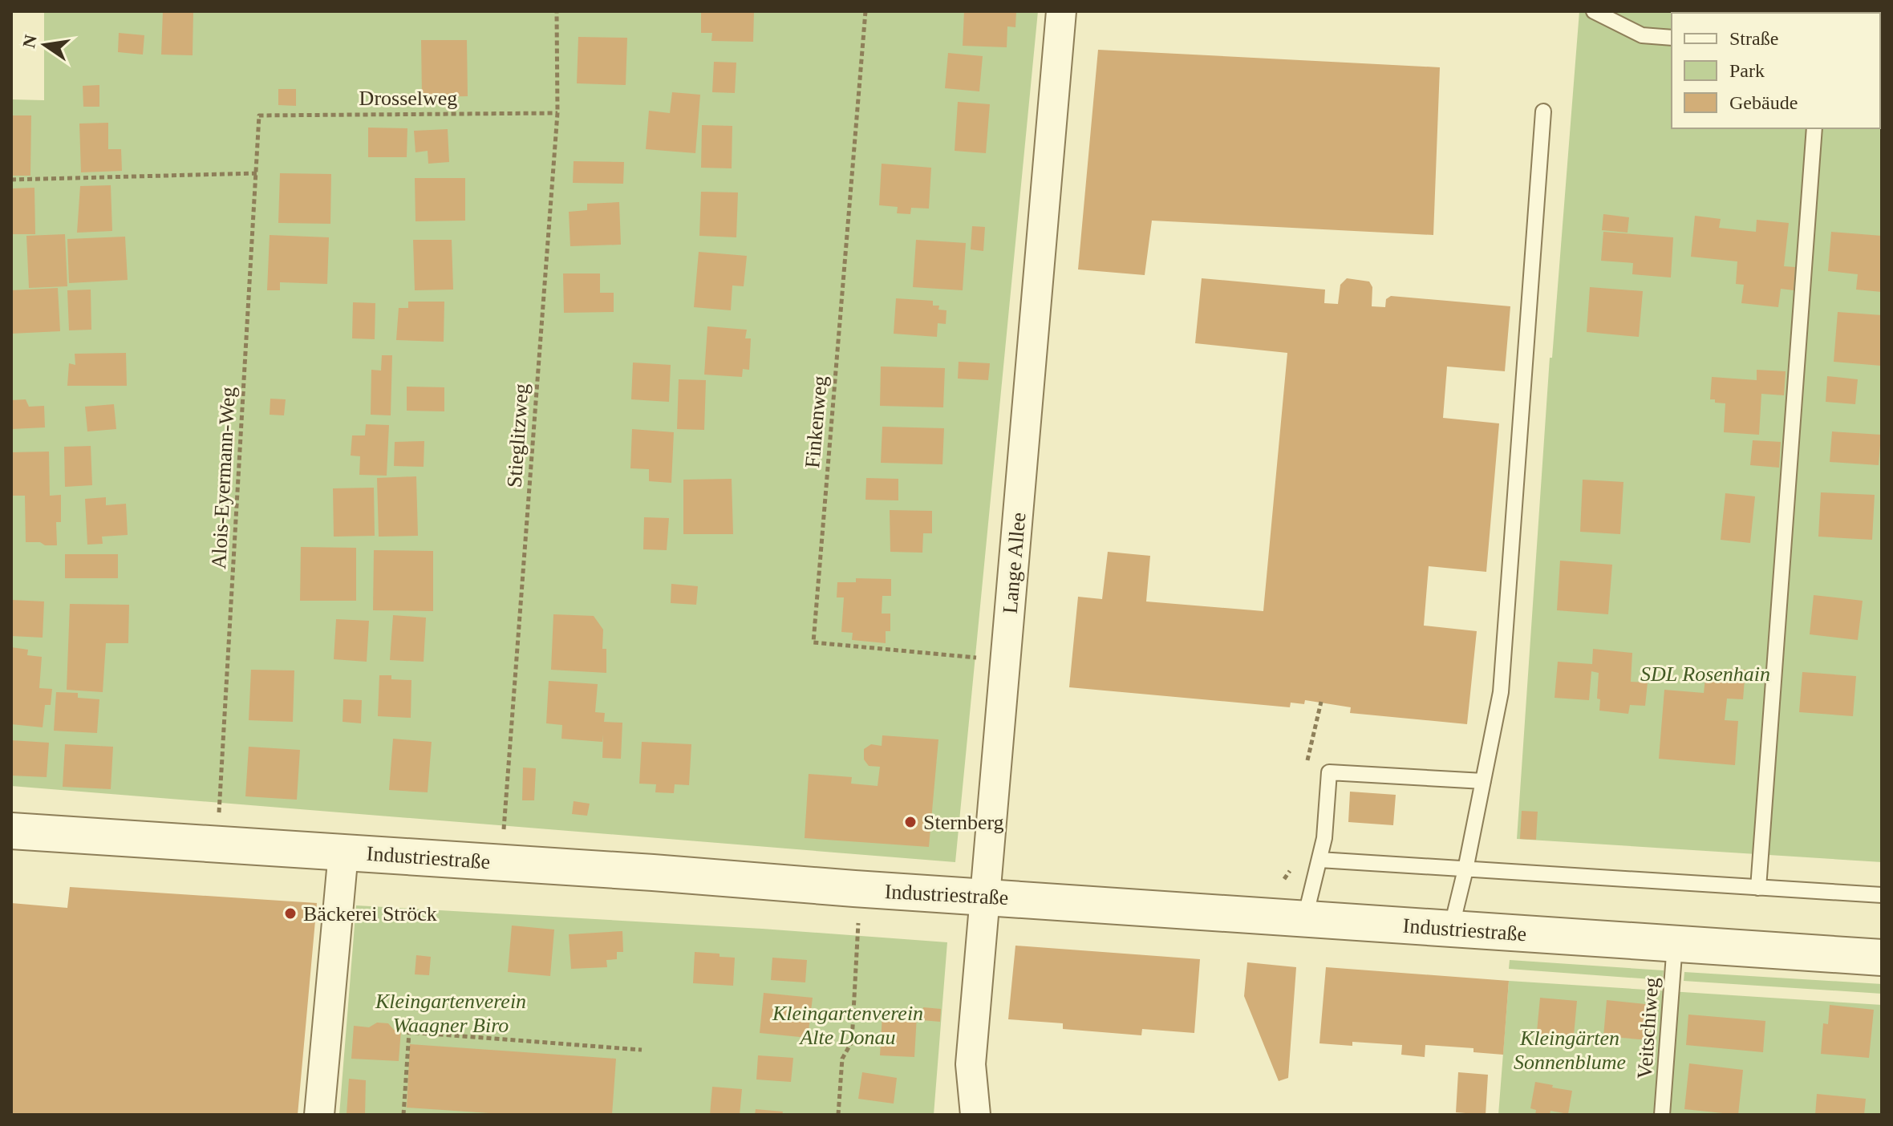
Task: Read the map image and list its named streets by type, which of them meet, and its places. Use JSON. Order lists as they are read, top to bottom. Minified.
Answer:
{"streets":{"street":["Lange Allee","Industriestraße"],"lane":["Veitschiweg"],"path":["Drosselweg","Finkenweg","Stieglitzweg","Alois-Eyermann-Weg"]},"crossings":[["Drosselweg","Stieglitzweg"],["Drosselweg","Alois-Eyermann-Weg"],["Finkenweg","Lange Allee"],["Stieglitzweg","Industriestraße"],["Alois-Eyermann-Weg","Industriestraße"],["Lange Allee","Industriestraße"],["Industriestraße","Veitschiweg"]],"parks":["SDL Rosenhain","Kleingartenverein Waagner Biro","Kleingartenverein Alte Donau","Kleingärten Sonnenblume"],"places":["Sternberg","Bäckerei Ströck"],"legend":["Straße","Park","Gebäude"],"north":"left"}
